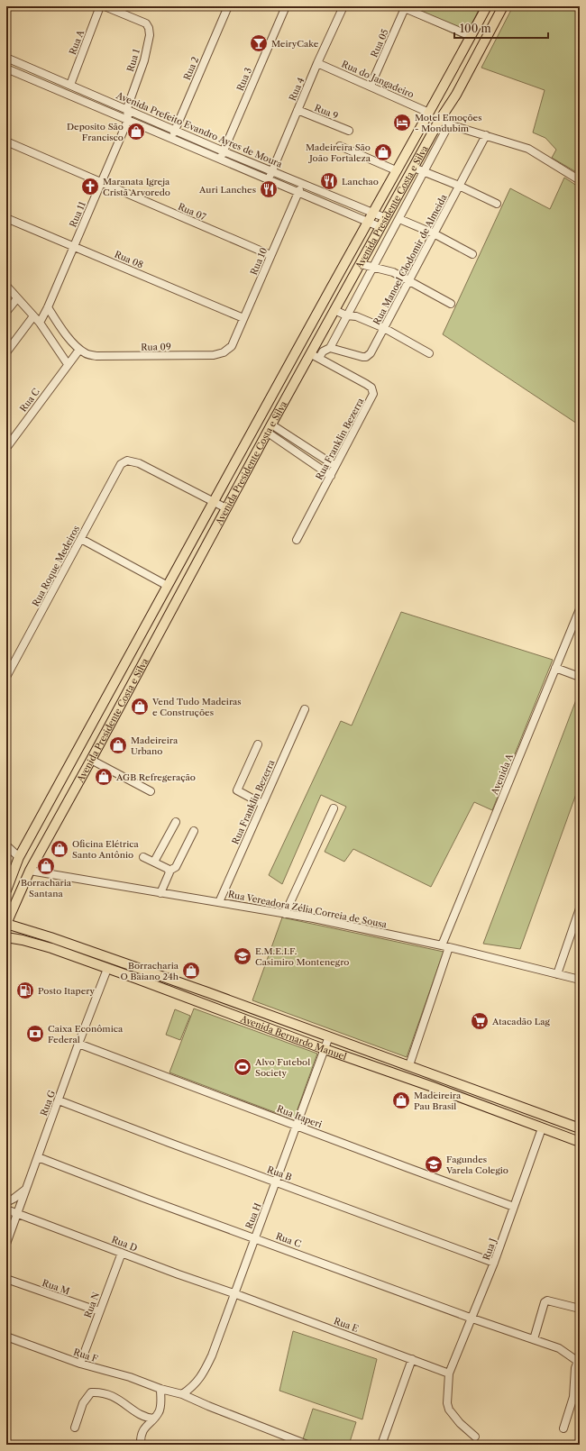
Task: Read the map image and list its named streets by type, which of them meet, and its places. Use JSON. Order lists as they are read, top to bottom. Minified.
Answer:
{"streets":{"main road":["Avenida Presidente Costa e Silva","Avenida Bernardo Manuel"],"street":["Rua A","Rua 05","Rua 1","Rua 2","Rua 3","Rua do Jangadeiro","Rua 4","Rua 9","Avenida Prefeito Evandro Ayres de Moura","Rua 07","Rua 11","Rua 08","Rua Manoel Clodomir de Almeida","Rua 10","Rua 09","Rua C","Rua Franklin Bezerra","Rua Roque Medeiros","Avenida A","Rua Vereadora Zélia Correia de Sousa","Rua G","Rua Itaperi","Rua B","Rua H","Rua D","Rua J","Rua M","Rua N","Rua E","Rua F"]},"crossings":[["Rua A","Avenida Prefeito Evandro Ayres de Moura"],["Rua 05","Rua do Jangadeiro"],["Rua 1","Avenida Prefeito Evandro Ayres de Moura"],["Rua 1","Rua 11"],["Rua 2","Avenida Prefeito Evandro Ayres de Moura"],["Rua 3","Avenida Prefeito Evandro Ayres de Moura"],["Rua do Jangadeiro","Rua 4"],["Rua do Jangadeiro","Avenida Presidente Costa e Silva"],["Rua 4","Rua 9"],["Rua 4","Avenida Prefeito Evandro Ayres de Moura"],["Avenida Prefeito Evandro Ayres de Moura","Avenida Presidente Costa e Silva"],["Avenida Prefeito Evandro Ayres de Moura","Rua 11"],["Avenida Prefeito Evandro Ayres de Moura","Rua 10"],["Avenida Presidente Costa e Silva","Rua Franklin Bezerra"],["Avenida Presidente Costa e Silva","Rua Roque Medeiros"],["Avenida Presidente Costa e Silva","Rua Vereadora Zélia Correia de Sousa"],["Avenida Presidente Costa e Silva","Avenida Bernardo Manuel"],["Rua 07","Rua 11"],["Rua 07","Rua 10"],["Rua 11","Rua 08"],["Rua 11","Rua 09"],["Rua 08","Rua 10"],["Rua 10","Rua 09"],["Rua C","Rua G"],["Rua C","Rua H"],["Rua C","Rua J"],["Rua Franklin Bezerra","Rua Vereadora Zélia Correia de Sousa"],["Avenida A","Rua Vereadora Zélia Correia de Sousa"],["Avenida A","Avenida Bernardo Manuel"],["Avenida Bernardo Manuel","Rua G"],["Avenida Bernardo Manuel","Rua H"],["Avenida Bernardo Manuel","Rua J"],["Rua G","Rua Itaperi"],["Rua G","Rua B"],["Rua G","Rua D"],["Rua Itaperi","Rua H"],["Rua Itaperi","Rua J"],["Rua B","Rua H"],["Rua B","Rua J"],["Rua H","Rua D"],["Rua H","Rua E"],["Rua H","Rua F"],["Rua D","Rua N"],["Rua D","Rua E"],["Rua J","Rua E"],["Rua M","Rua N"],["Rua N","Rua F"]],"places":{"bar":["MeiryCake"],"hotel":["Motel Emoções - Mondubim"],"shop":["Deposito São Francisco","Madeireira São João Fortaleza","Vend Tudo Madeiras e Construções","Madeireira Urbano","AGB Refregeração","Oficina Elétrica Santo Antônio","Borracharia Santana","Borracharia O Baiano 24h","Madeireira Pau Brasil"],"restaurant":["Lanchao","Auri Lanches"],"church":["Maranata Igreja Cristã Arvoredo"],"school or university":["E.M.E.I.F. Casimiro Montenegro","Fagundes Varela Colegio"],"fuel station":["Posto Itapery"],"supermarket":["Atacadão Lag"],"bank":["Caixa Econômica Federal"],"sports":["Alvo Futebol Society"]},"scale_bar":"100 m"}
